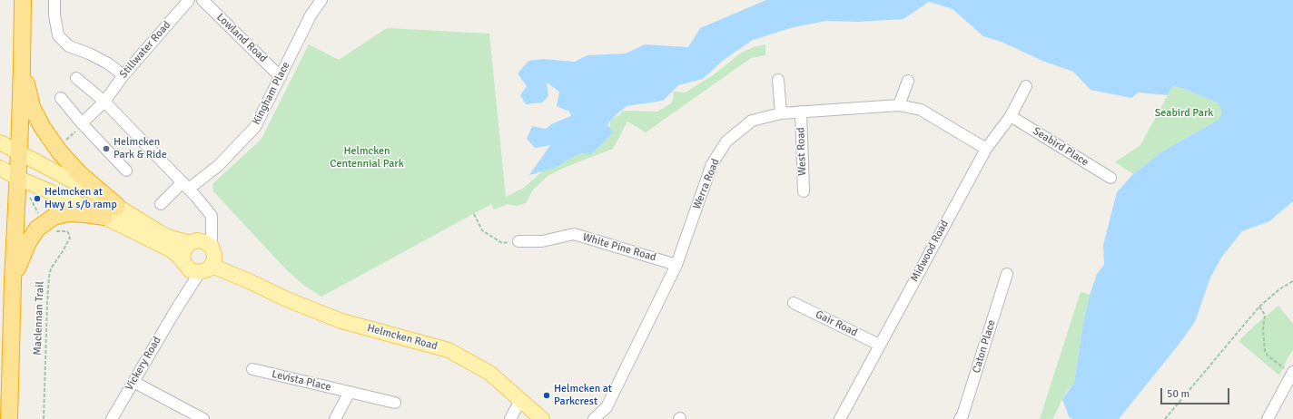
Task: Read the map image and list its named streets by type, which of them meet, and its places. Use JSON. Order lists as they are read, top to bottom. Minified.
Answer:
{"streets":{"main road":["Helmcken Road"],"street":["Lowland Road","Stillwater Road","Kingham Place","Seabird Place","West Road","Werra Road","White Pine Road","Midwood Road","Gair Road","Caton Place","Vickery Road","Levista Place"],"path":["Maclennan Trail"]},"crossings":[["Lowland Road","Kingham Place"],["Kingham Place","Vickery Road"],["Seabird Place","Midwood Road"],["West Road","Werra Road"],["Werra Road","White Pine Road"],["Werra Road","Midwood Road"],["Midwood Road","Gair Road"],["Helmcken Road","Vickery Road"]],"parks":["Seabird Park","Helmcken Centennial Park"],"places":["Helmcken Park & Ride","Helmcken at Hwy 1 s/b ramp","Helmcken at Parkcrest"],"scale_bar":"50 m"}
